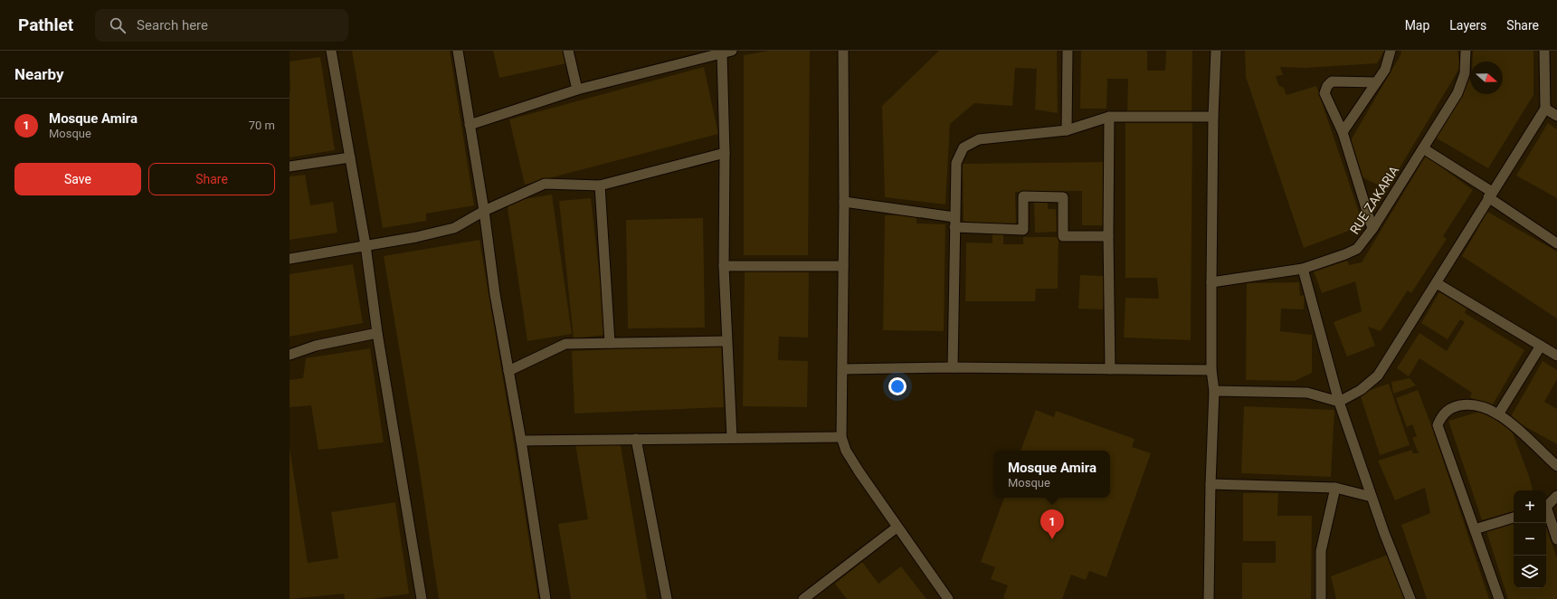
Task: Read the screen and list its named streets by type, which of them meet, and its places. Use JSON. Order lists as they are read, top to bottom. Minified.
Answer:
{"streets":{"street":["RUE ZAKARIA"]},"north":"right","page":{"header":"Pathlet","search":"Search here","nav":["Map","Layers","Share"],"heading":"Nearby","list":[{"mark":"1","name":"Mosque Amira","note":"Mosque","value":"70 m"}],"buttons":["Save","Share"],"popup":["Mosque Amira","Mosque"],"map_buttons":["+","−"],"pins":"1"}}
